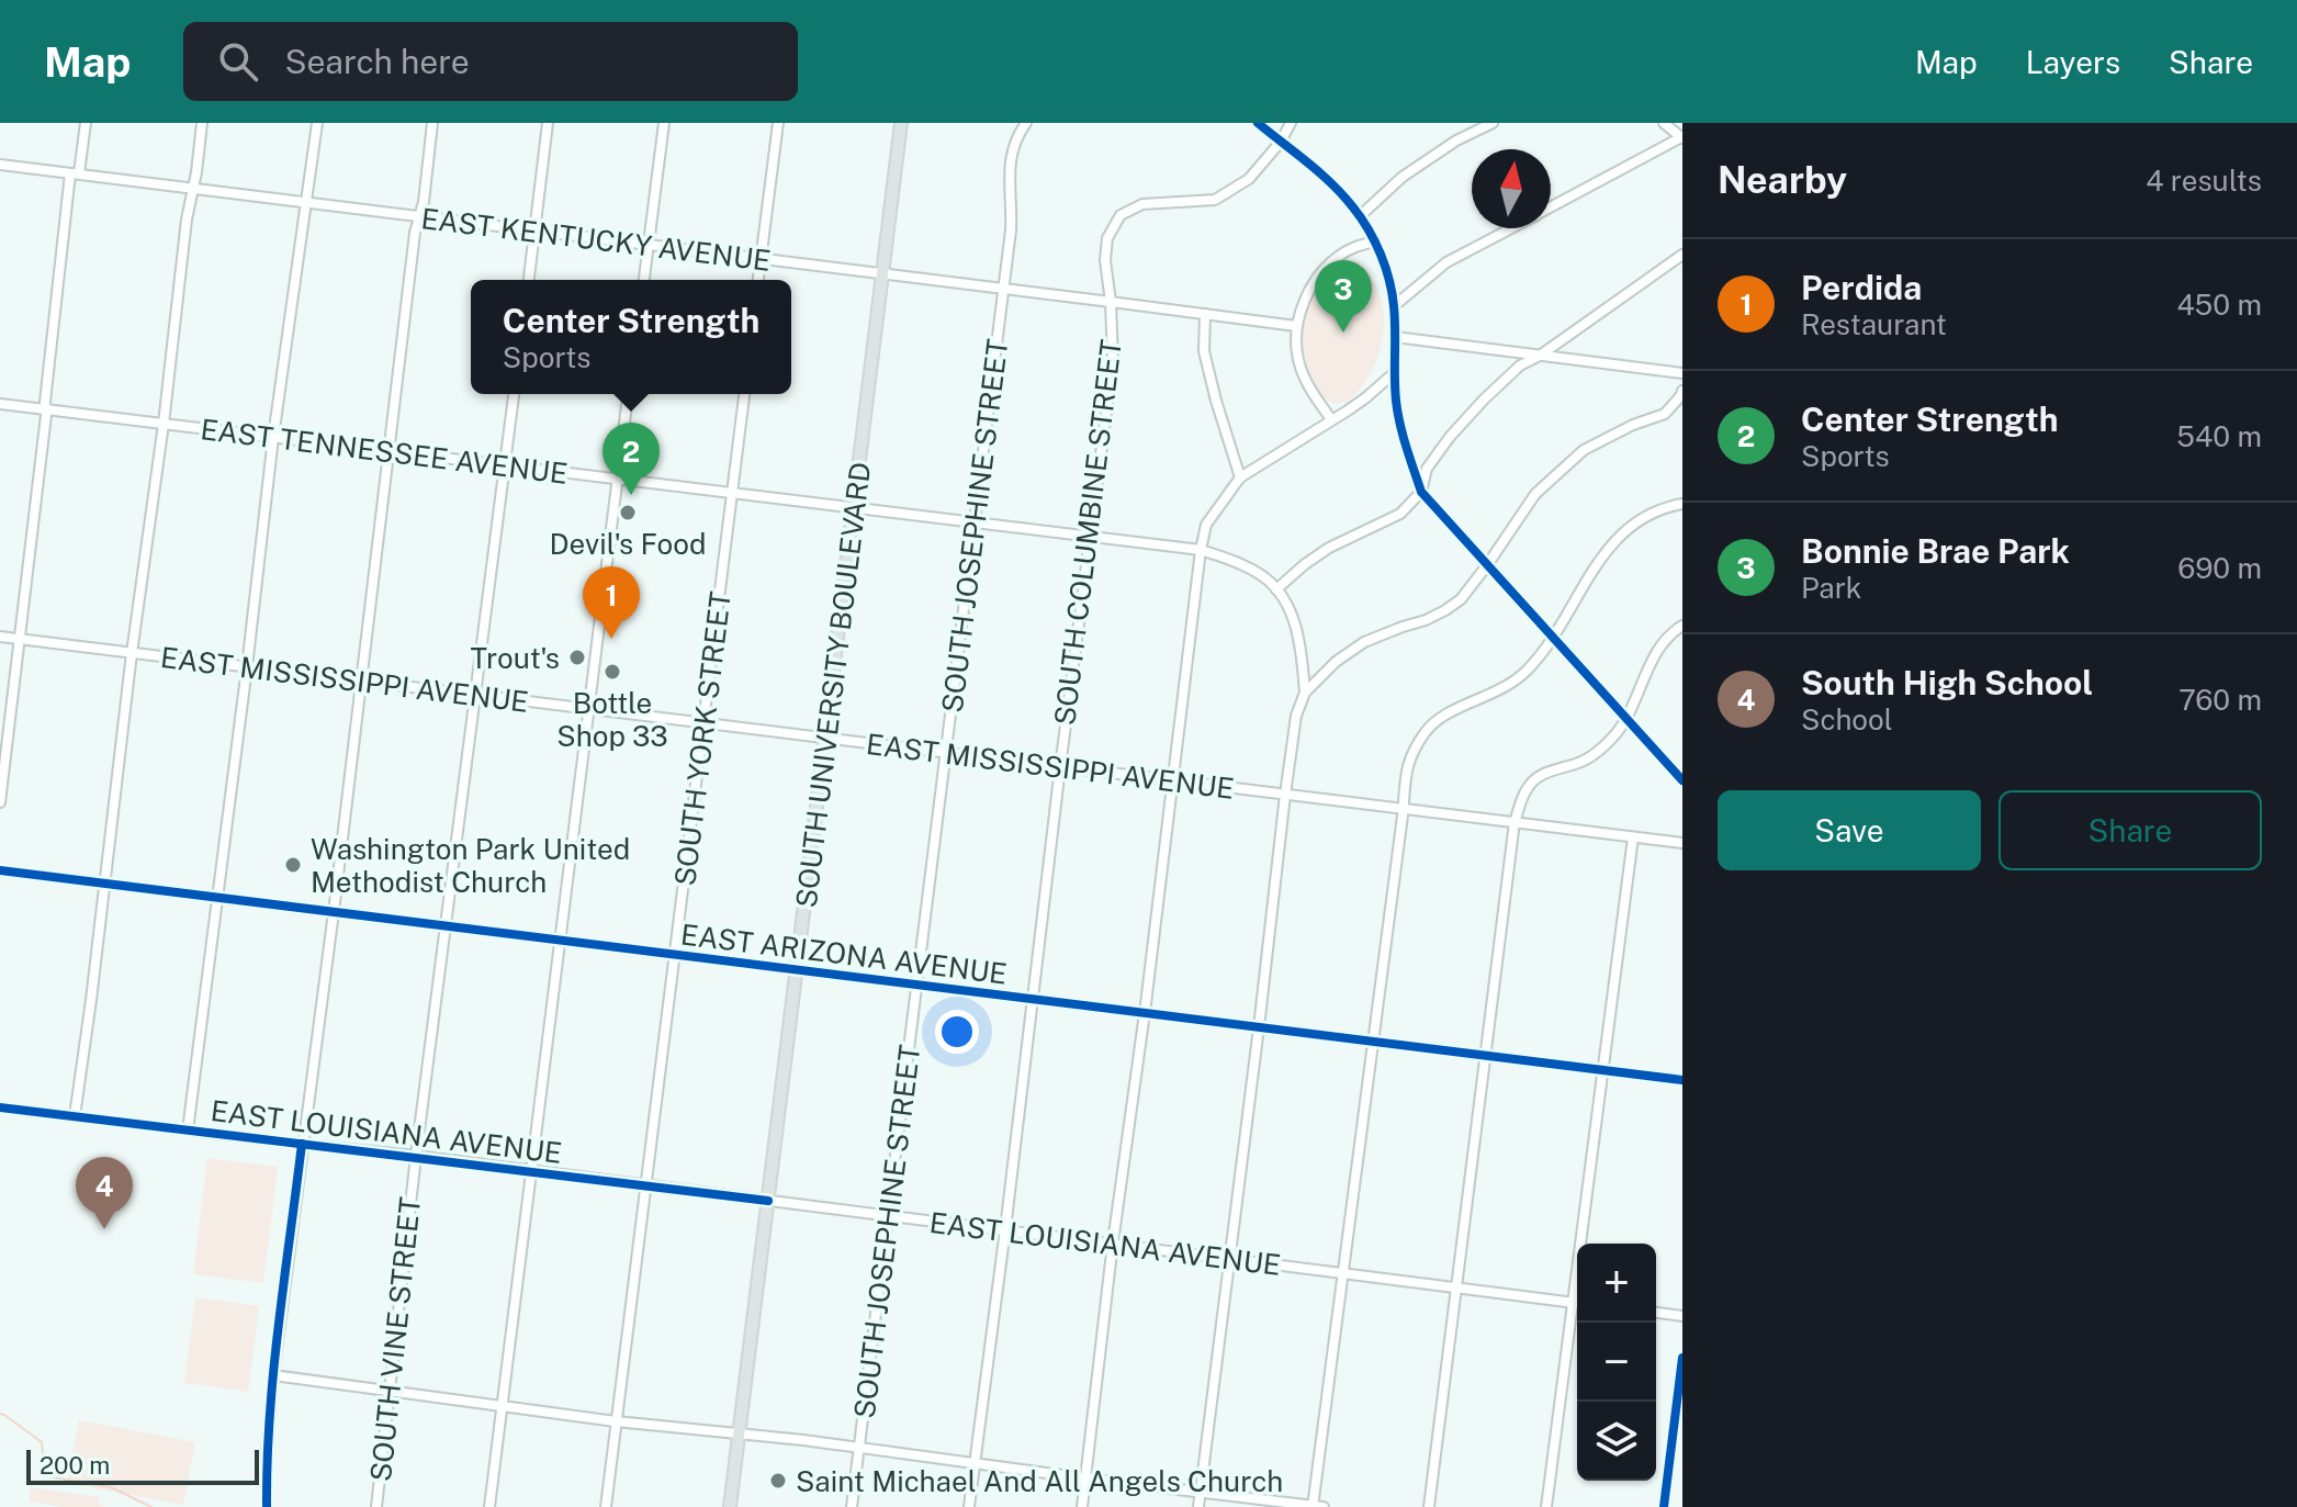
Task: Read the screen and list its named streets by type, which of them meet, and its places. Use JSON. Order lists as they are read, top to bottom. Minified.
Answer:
{"streets":{"main road":["SOUTH UNIVERSITY BOULEVARD"],"street":["EAST KENTUCKY AVENUE","EAST TENNESSEE AVENUE","SOUTH JOSEPHINE STREET","SOUTH COLUMBINE STREET","EAST MISSISSIPPI AVENUE","SOUTH YORK STREET","EAST ARIZONA AVENUE","EAST LOUISIANA AVENUE","SOUTH VINE STREET"]},"crossings":[["EAST KENTUCKY AVENUE","SOUTH JOSEPHINE STREET"],["EAST KENTUCKY AVENUE","SOUTH COLUMBINE STREET"],["EAST KENTUCKY AVENUE","SOUTH UNIVERSITY BOULEVARD"],["EAST TENNESSEE AVENUE","SOUTH JOSEPHINE STREET"],["EAST TENNESSEE AVENUE","SOUTH COLUMBINE STREET"],["EAST TENNESSEE AVENUE","SOUTH UNIVERSITY BOULEVARD"],["EAST TENNESSEE AVENUE","SOUTH YORK STREET"],["EAST TENNESSEE AVENUE","SOUTH VINE STREET"],["SOUTH JOSEPHINE STREET","EAST MISSISSIPPI AVENUE"],["SOUTH JOSEPHINE STREET","EAST ARIZONA AVENUE"],["SOUTH JOSEPHINE STREET","EAST LOUISIANA AVENUE"],["SOUTH COLUMBINE STREET","EAST MISSISSIPPI AVENUE"],["SOUTH COLUMBINE STREET","EAST ARIZONA AVENUE"],["SOUTH COLUMBINE STREET","EAST LOUISIANA AVENUE"],["EAST MISSISSIPPI AVENUE","SOUTH UNIVERSITY BOULEVARD"],["EAST MISSISSIPPI AVENUE","SOUTH YORK STREET"],["EAST MISSISSIPPI AVENUE","SOUTH VINE STREET"],["SOUTH UNIVERSITY BOULEVARD","EAST ARIZONA AVENUE"],["SOUTH UNIVERSITY BOULEVARD","EAST LOUISIANA AVENUE"],["SOUTH YORK STREET","EAST ARIZONA AVENUE"],["SOUTH YORK STREET","EAST LOUISIANA AVENUE"],["EAST ARIZONA AVENUE","SOUTH VINE STREET"],["EAST LOUISIANA AVENUE","SOUTH VINE STREET"]],"places":["Devil's Food","Trout's","Bottle Shop 33","Washington Park United Methodist Church","Saint Michael And All Angels Church"],"scale_bar":"200 m","north":"top","page":{"header":"Map","search":"Search here","nav":["Map","Layers","Share"],"heading":["Nearby","4 results"],"list":[{"mark":"1","name":"Perdida","note":"Restaurant","value":"450 m"},{"mark":"2","name":"Center Strength","note":"Sports","value":"540 m"},{"mark":"3","name":"Bonnie Brae Park","note":"Park","value":"690 m"},{"mark":"4","name":"South High School","note":"School","value":"760 m"}],"pins":["3","2","1","4"],"popup":["Center Strength","Sports"],"buttons":["Save","Share"],"map_buttons":["+","−"],"scale":"200 m"}}
